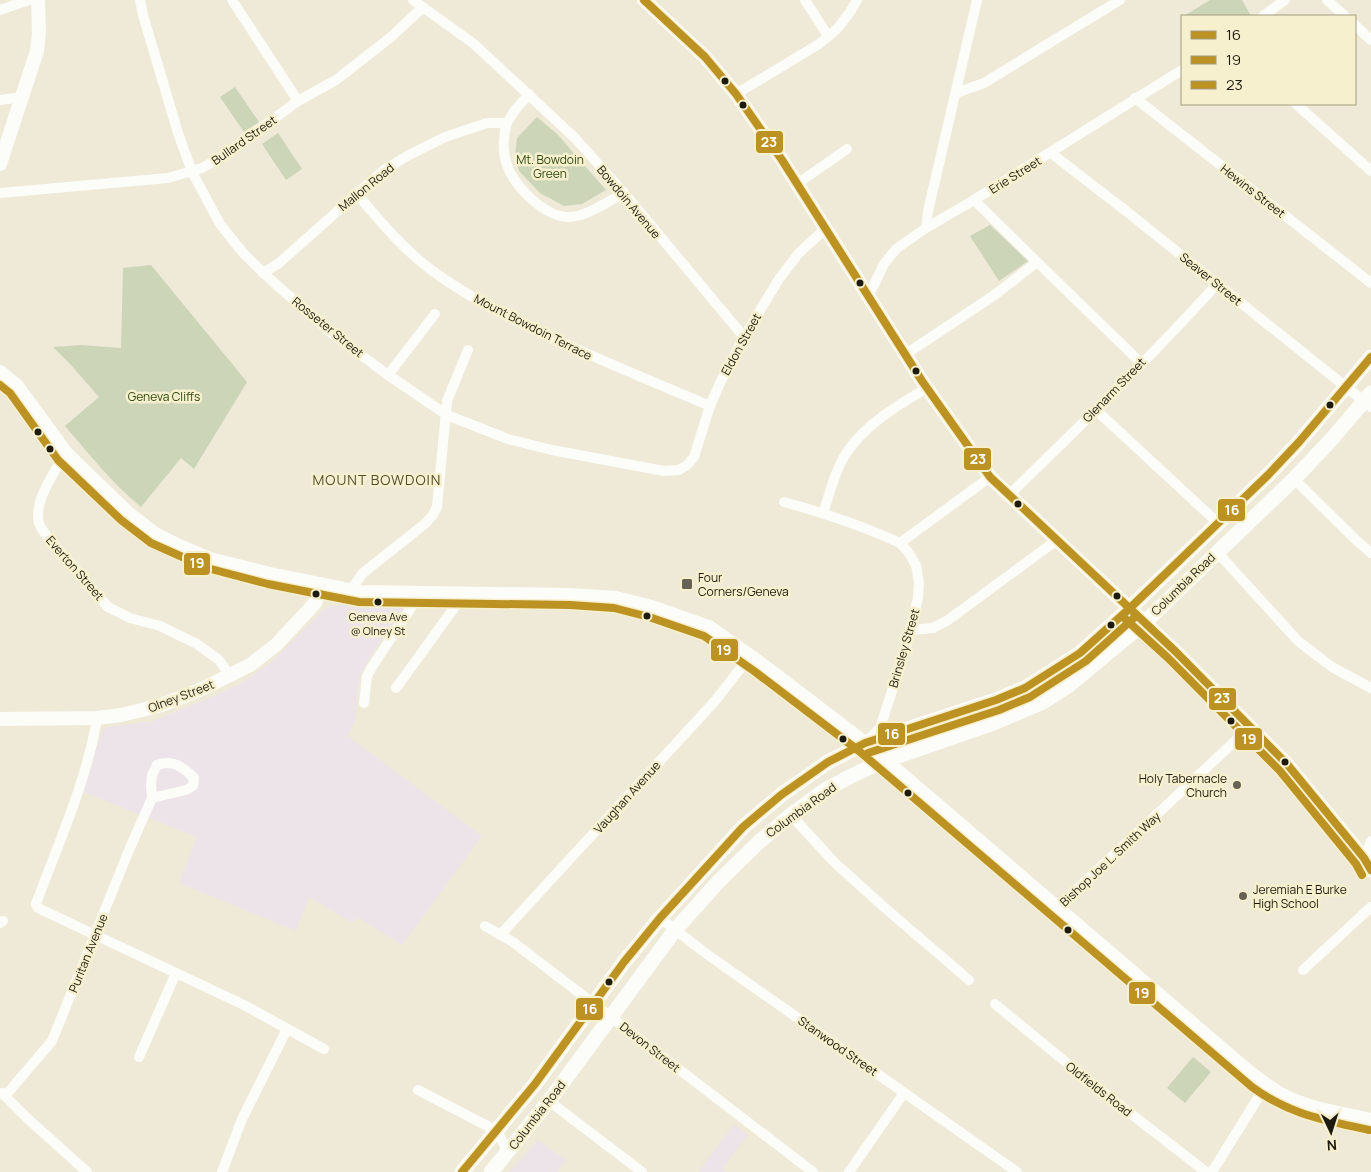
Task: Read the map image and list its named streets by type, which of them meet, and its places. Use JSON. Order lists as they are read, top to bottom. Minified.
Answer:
{"streets":{"main road":["Columbia Road","Olney Street"],"street":["Bullard Street","Erie Street","Mallon Road","Hewins Street","Bowdoin Avenue","Seaver Street","Rosseter Street","Mount Bowdoin Terrace","Eldon Street","Glenarm Street","Everton Street","Brinsley Street","Vaughan Avenue","Bishop Joe L. Smith Way","Puritan Avenue","Stanwood Street","Devon Street","Oldfields Road"]},"crossings":[["Bullard Street","Bowdoin Avenue"],["Bullard Street","Rosseter Street"],["Erie Street","Hewins Street"],["Erie Street","Seaver Street"],["Mallon Road","Rosseter Street"],["Mallon Road","Mount Bowdoin Terrace"],["Bowdoin Avenue","Eldon Street"],["Seaver Street","Glenarm Street"],["Seaver Street","Columbia Road"],["Rosseter Street","Eldon Street"],["Mount Bowdoin Terrace","Eldon Street"],["Everton Street","Olney Street"],["Columbia Road","Brinsley Street"],["Columbia Road","Stanwood Street"],["Columbia Road","Devon Street"],["Vaughan Avenue","Devon Street"]],"districts":["MOUNT BOWDOIN"],"parks":["Mt. Bowdoin Green","Geneva Cliffs"],"places":{"transit":["Four Corners/Geneva"],"other":["Geneva Ave @ Olney St","Holy Tabernacle Church","Jeremiah E Burke High School"]},"lines":["transit line 23","transit line 16","transit line 19"],"legend":["16","19","23"],"north":"bottom"}
